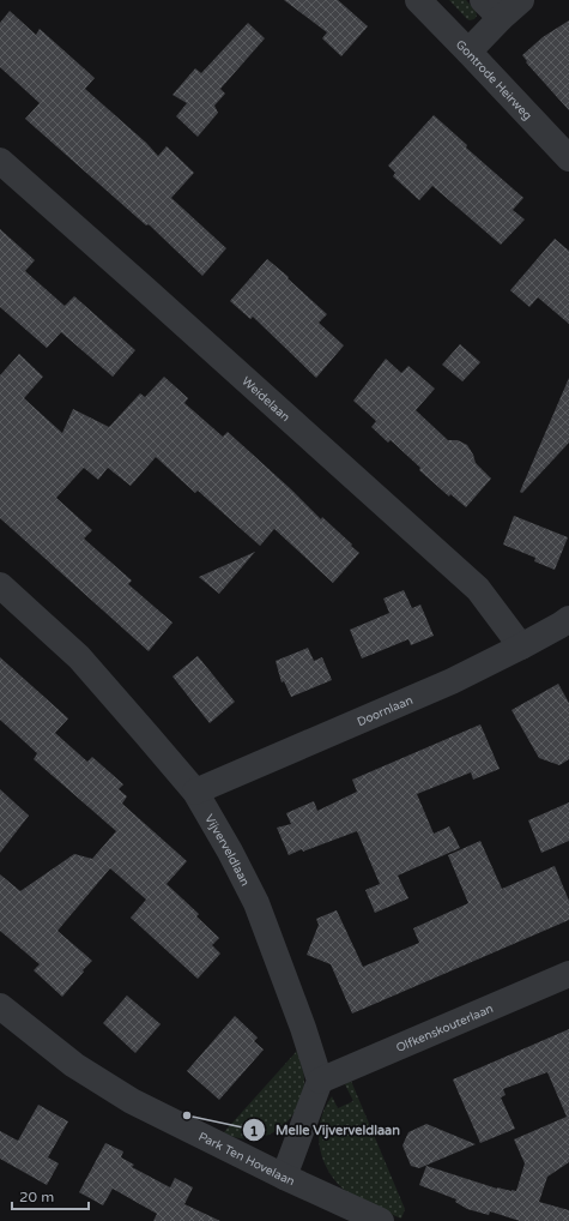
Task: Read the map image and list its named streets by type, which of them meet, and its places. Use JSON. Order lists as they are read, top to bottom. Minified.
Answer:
{"streets":{"street":["Gontrode Heirweg","Weidelaan","Doornlaan","Vijverveldlaan","Olfkenskouterlaan","Park Ten Hovelaan"]},"crossings":[["Weidelaan","Doornlaan"],["Doornlaan","Vijverveldlaan"],["Vijverveldlaan","Olfkenskouterlaan"]],"places":["Melle Vijverveldlaan"],"scale_bar":"20 m"}
